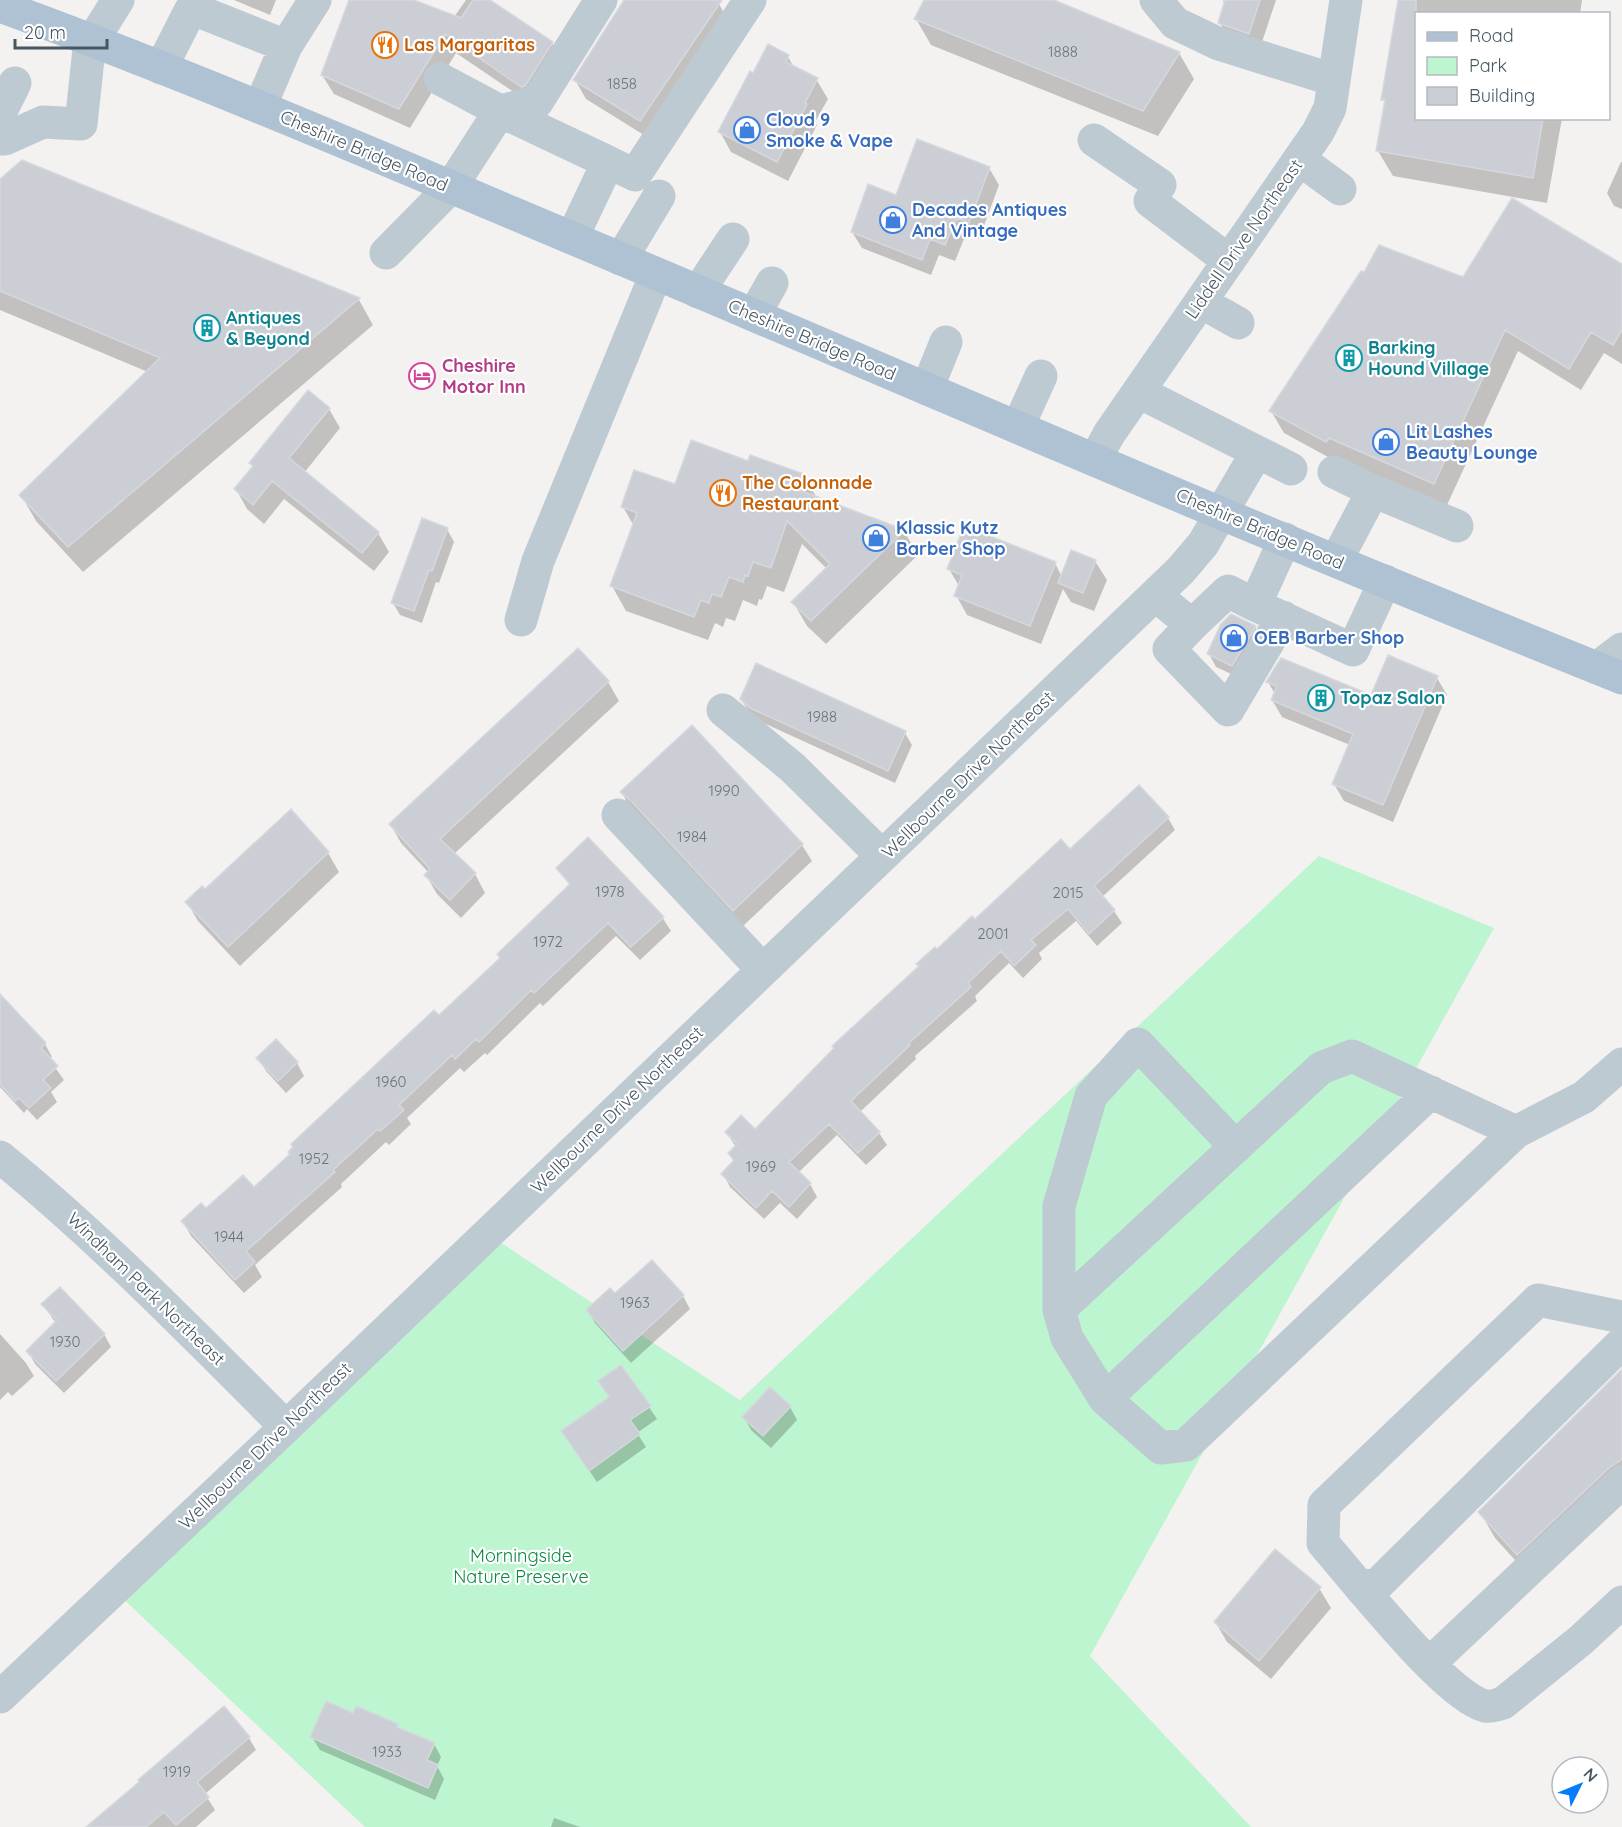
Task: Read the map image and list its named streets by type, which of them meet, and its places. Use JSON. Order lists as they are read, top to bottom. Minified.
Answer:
{"streets":{"main road":["Cheshire Bridge Road"],"street":["Liddell Drive Northeast","Wellbourne Drive Northeast","Windham Park Northeast"]},"crossings":[["Cheshire Bridge Road","Liddell Drive Northeast"],["Cheshire Bridge Road","Wellbourne Drive Northeast"],["Wellbourne Drive Northeast","Windham Park Northeast"]],"parks":["Morningside Nature Preserve"],"places":{"restaurant":["Las Margaritas","The Colonnade Restaurant"],"shop":["Cloud 9 Smoke & Vape","Decades Antiques And Vintage","Lit Lashes Beauty Lounge","Klassic Kutz Barber Shop","OEB Barber Shop"],"building":["Antiques & Beyond","Barking Hound Village","Topaz Salon"],"hotel":["Cheshire Motor Inn"]},"house_numbers":["1888","1858","1988","1990","1984","1978","2015","2001","1972","1960","1952","1969","1944","1963","1930","1933","1919"],"legend":["Road","Park","Building"],"scale_bar":"20 m","north":"top right"}
